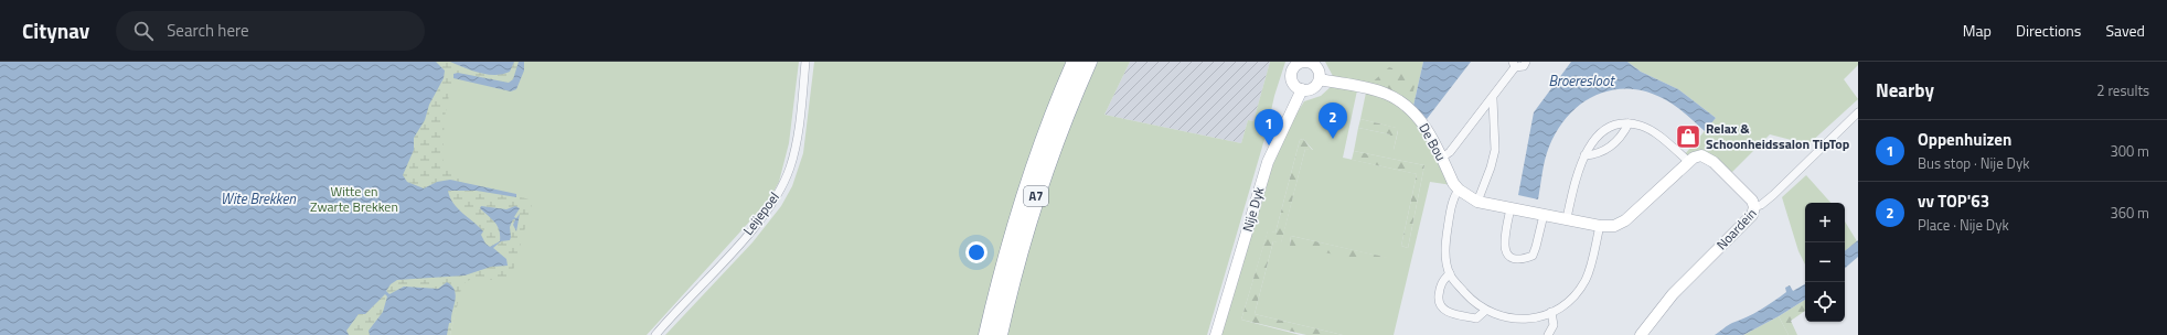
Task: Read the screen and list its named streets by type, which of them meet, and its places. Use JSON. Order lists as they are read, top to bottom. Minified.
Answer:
{"streets":{"highway":["A7"],"street":["De Bou","Nije Dyk","Leijepoel","Noardein"]},"crossings":[["De Bou","Nije Dyk"]],"water":["Broeresloot","Wite Brekken"],"parks":["Witte en Zwarte Brekken"],"places":{"shop":["Relax & Schoonheidssalon TipTop"]},"page":{"header":"Citynav","search":"Search here","nav":["Map","Directions","Saved"],"heading":["Nearby","2 results"],"pins":["2","1"],"list":[{"mark":"1","name":"Oppenhuizen","note":"Bus stop · Nije Dyk","value":"300 m"},{"mark":"2","name":"vv TOP'63","note":"Place · Nije Dyk","value":"360 m"}],"map_buttons":["+","−"]}}
